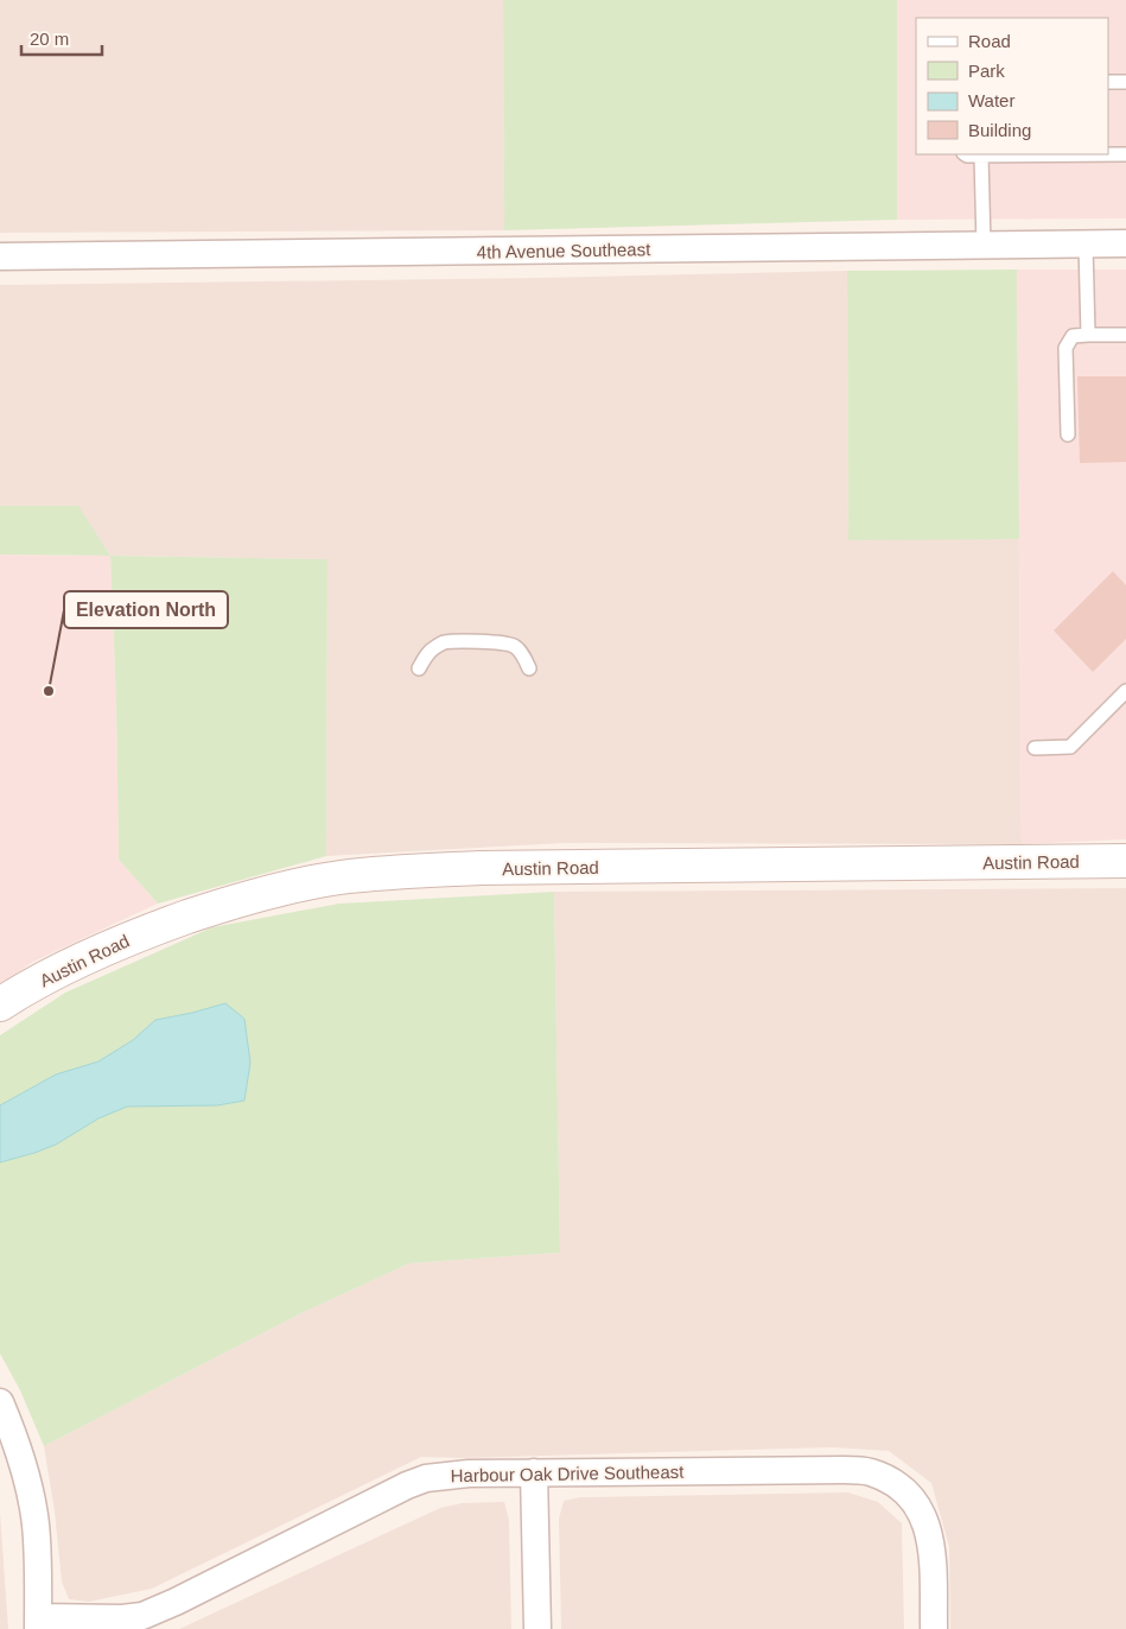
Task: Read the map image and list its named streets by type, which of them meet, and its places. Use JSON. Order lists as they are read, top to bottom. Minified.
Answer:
{"streets":{"street":["4th Avenue Southeast","Austin Road","Harbour Oak Drive Southeast"]},"places":["Elevation North"],"legend":["Road","Park","Water","Building"],"scale_bar":"20 m"}
